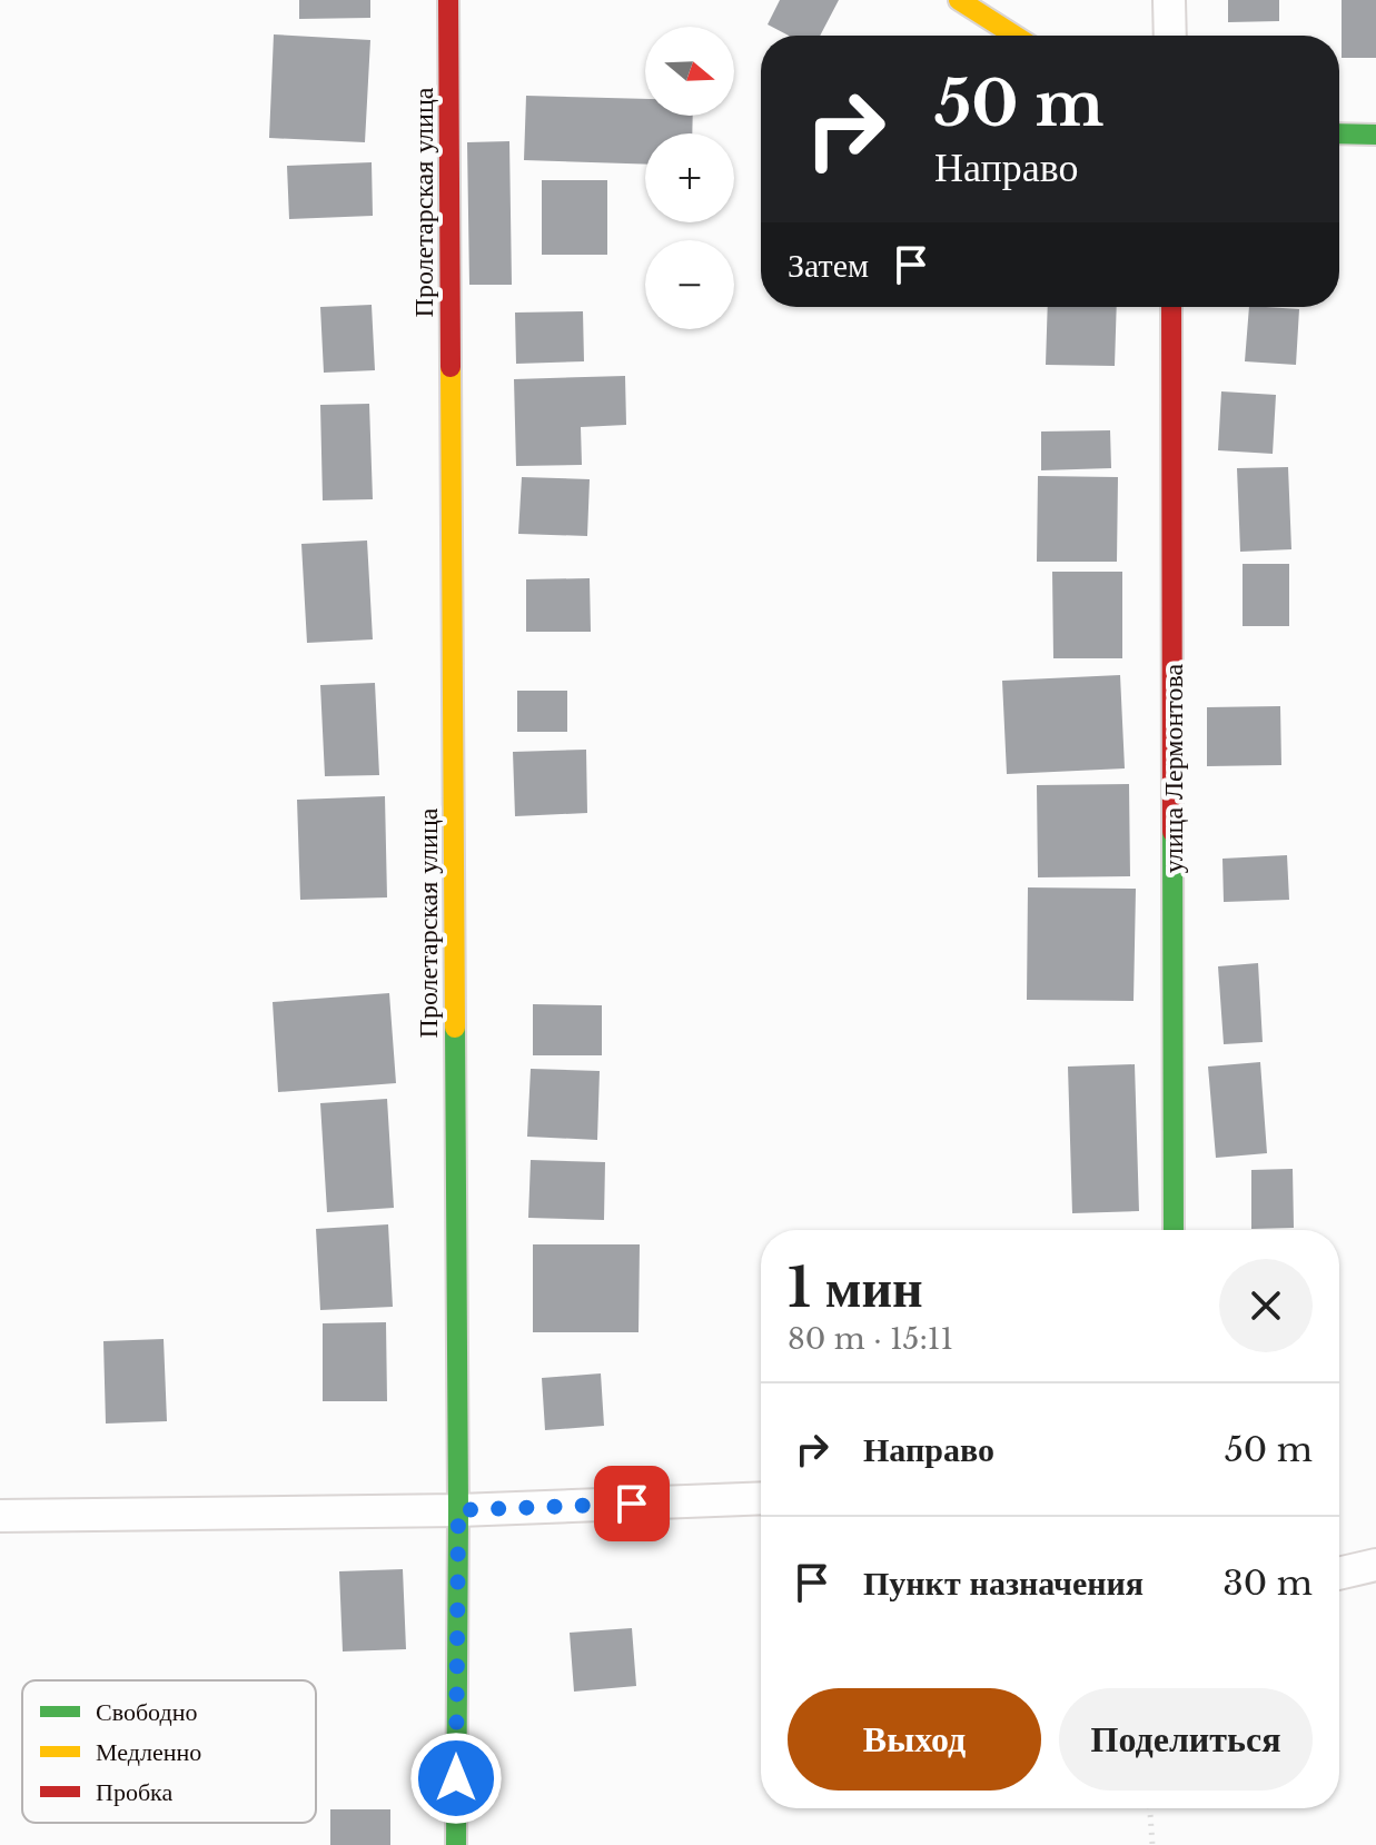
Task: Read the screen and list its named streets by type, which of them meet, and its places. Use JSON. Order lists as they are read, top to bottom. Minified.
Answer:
{"streets":{"street":["Пролетарская улица","улица Лермонтова"]},"legend":["Свободно","Медленно","Пробка"],"north":"right","page":{"map_buttons":["+","−"],"turn":["50 m","Направо"],"then":"Затем","heading":["1 мин","80 m · 15:11"],"list":[{"name":"Направо","value":"50 m"},{"name":"Пункт назначения","value":"30 m"}],"buttons":["Выход","Поделиться"]}}
